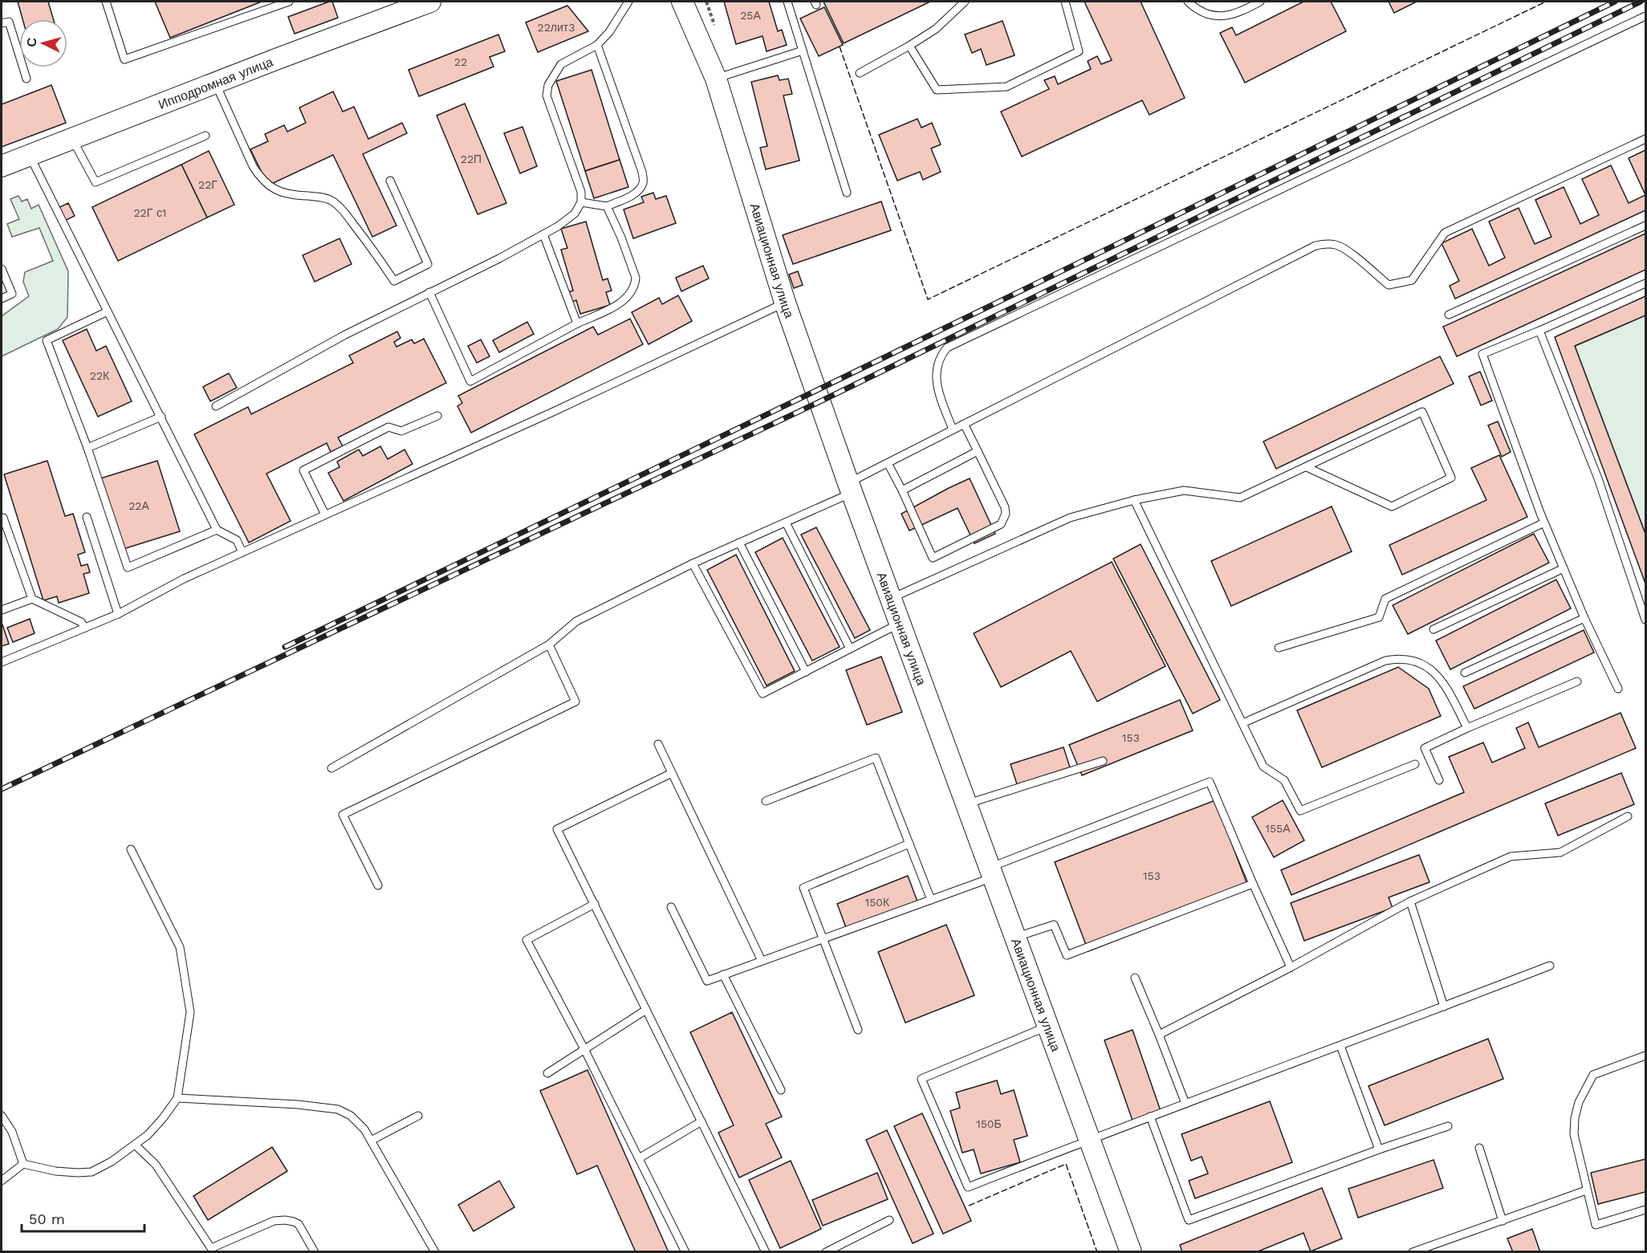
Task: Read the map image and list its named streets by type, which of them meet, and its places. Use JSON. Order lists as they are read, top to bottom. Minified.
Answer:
{"streets":{"main road":["Ипподромная улица","Авиационная улица"]},"house_numbers":["25А","22лит3","22","22П","22Г","22Г с1","22К","22А","153","155А","153","150К","150Б"],"scale_bar":"50 m","north":"left"}
